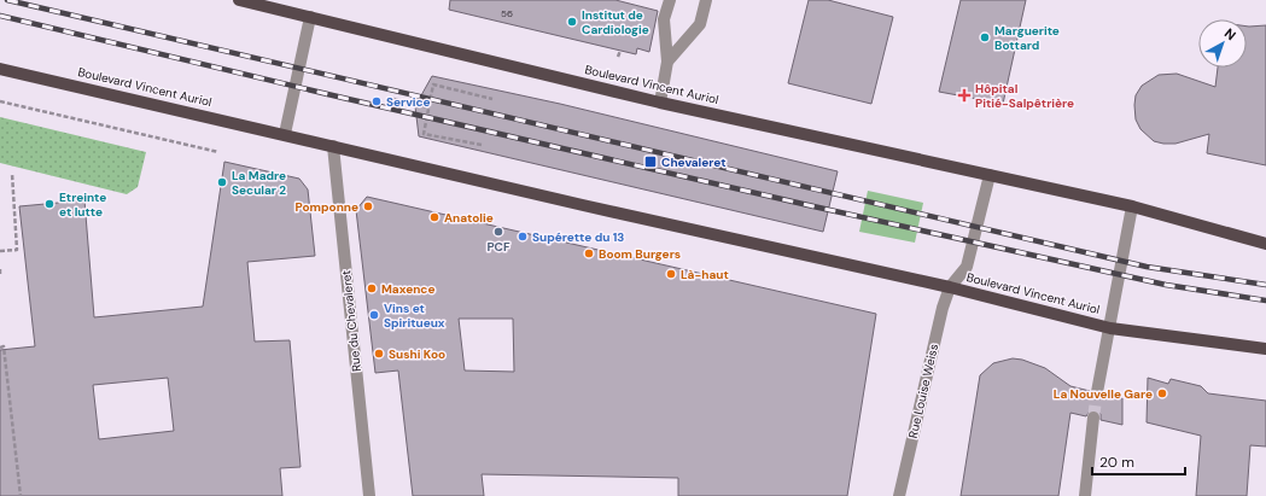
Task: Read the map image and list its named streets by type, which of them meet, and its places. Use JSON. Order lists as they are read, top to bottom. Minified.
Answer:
{"streets":{"main road":["Boulevard Vincent Auriol"],"street":["Rue du Chevaleret","Rue Louise Weiss"]},"crossings":[["Boulevard Vincent Auriol","Rue du Chevaleret"],["Boulevard Vincent Auriol","Rue Louise Weiss"]],"places":{"other":["Institut de Cardiologie","Marguerite Bottard","Service","La Madre Secular 2","Etreinte et lutte","Pomponne","Anatolie","PCF","Supérette du 13","Boom Burgers","Là-haut","Maxence","Vins et Spiritueux","Sushi Koo","La Nouvelle Gare"],"health":["Hôpital Pitié-Salpêtrière"],"transit":["Chevaleret"]},"house_numbers":["56"],"scale_bar":"20 m","north":"top right"}
